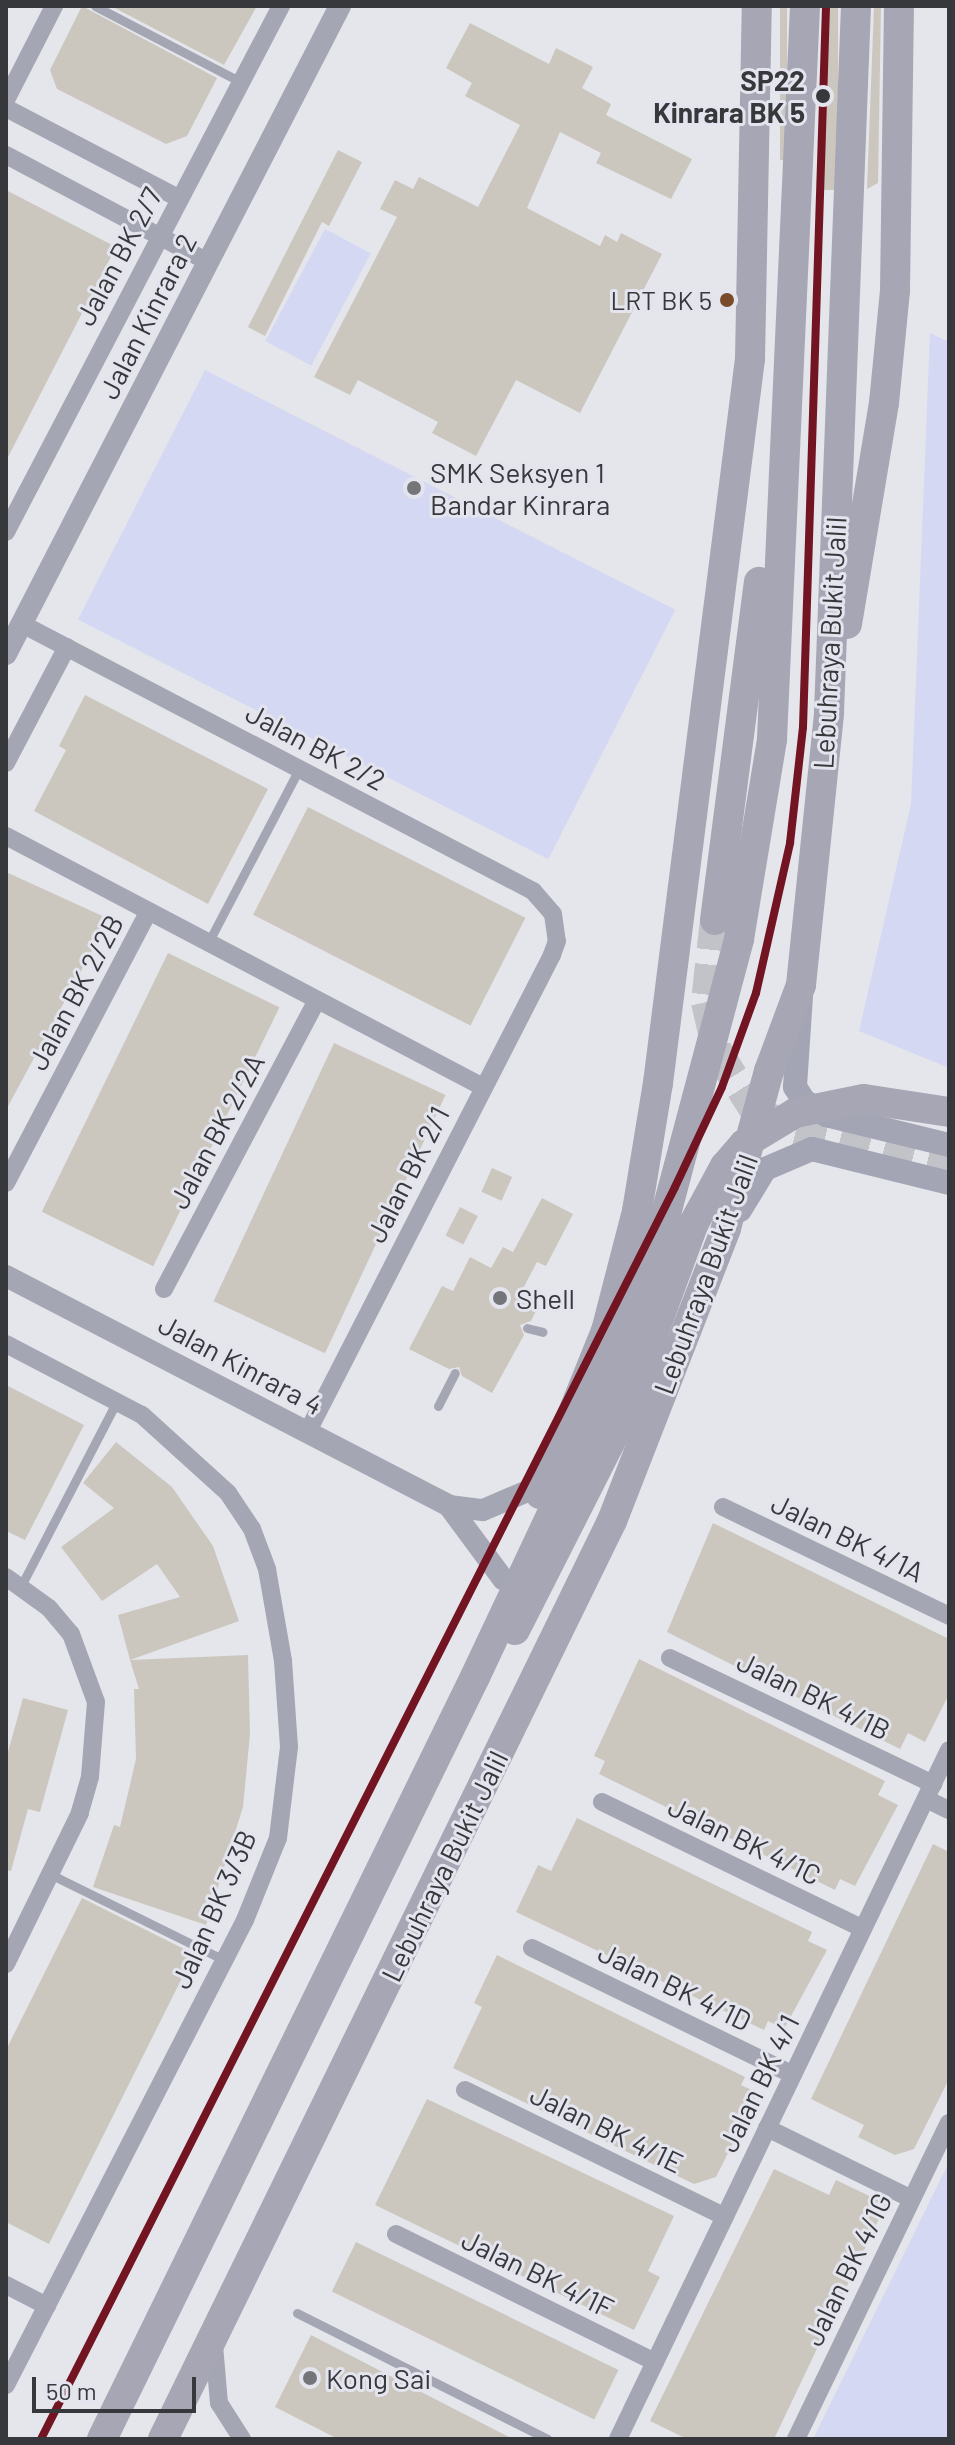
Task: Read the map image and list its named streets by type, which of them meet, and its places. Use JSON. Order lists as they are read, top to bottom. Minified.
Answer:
{"streets":{"highway":["Lebuhraya Bukit Jalil"],"street":["Jalan BK 2/7","Jalan Kinrara 2","Jalan BK 2/2","Jalan BK 2/2B","Jalan BK 2/2A","Jalan BK 2/1","Jalan Kinrara 4","Jalan BK 4/1A","Jalan BK 4/1B","Jalan BK 4/1C","Jalan BK 3/3B","Jalan BK 4/1D","Jalan BK 4/1","Jalan BK 4/1E","Jalan BK 4/1G","Jalan BK 4/1F"]},"crossings":[["Jalan Kinrara 2","Jalan BK 2/2"],["Jalan BK 2/2","Jalan BK 2/1"],["Jalan BK 2/1","Jalan Kinrara 4"],["Jalan BK 4/1B","Jalan BK 4/1"],["Jalan BK 4/1C","Jalan BK 4/1"],["Jalan BK 4/1D","Jalan BK 4/1"],["Jalan BK 4/1","Jalan BK 4/1E"],["Jalan BK 4/1","Jalan BK 4/1F"]],"places":["SP22 Kinrara BK 5","LRT BK 5","SMK Seksyen 1 Bandar Kinrara","Shell","Kong Sai"],"scale_bar":"50 m"}
